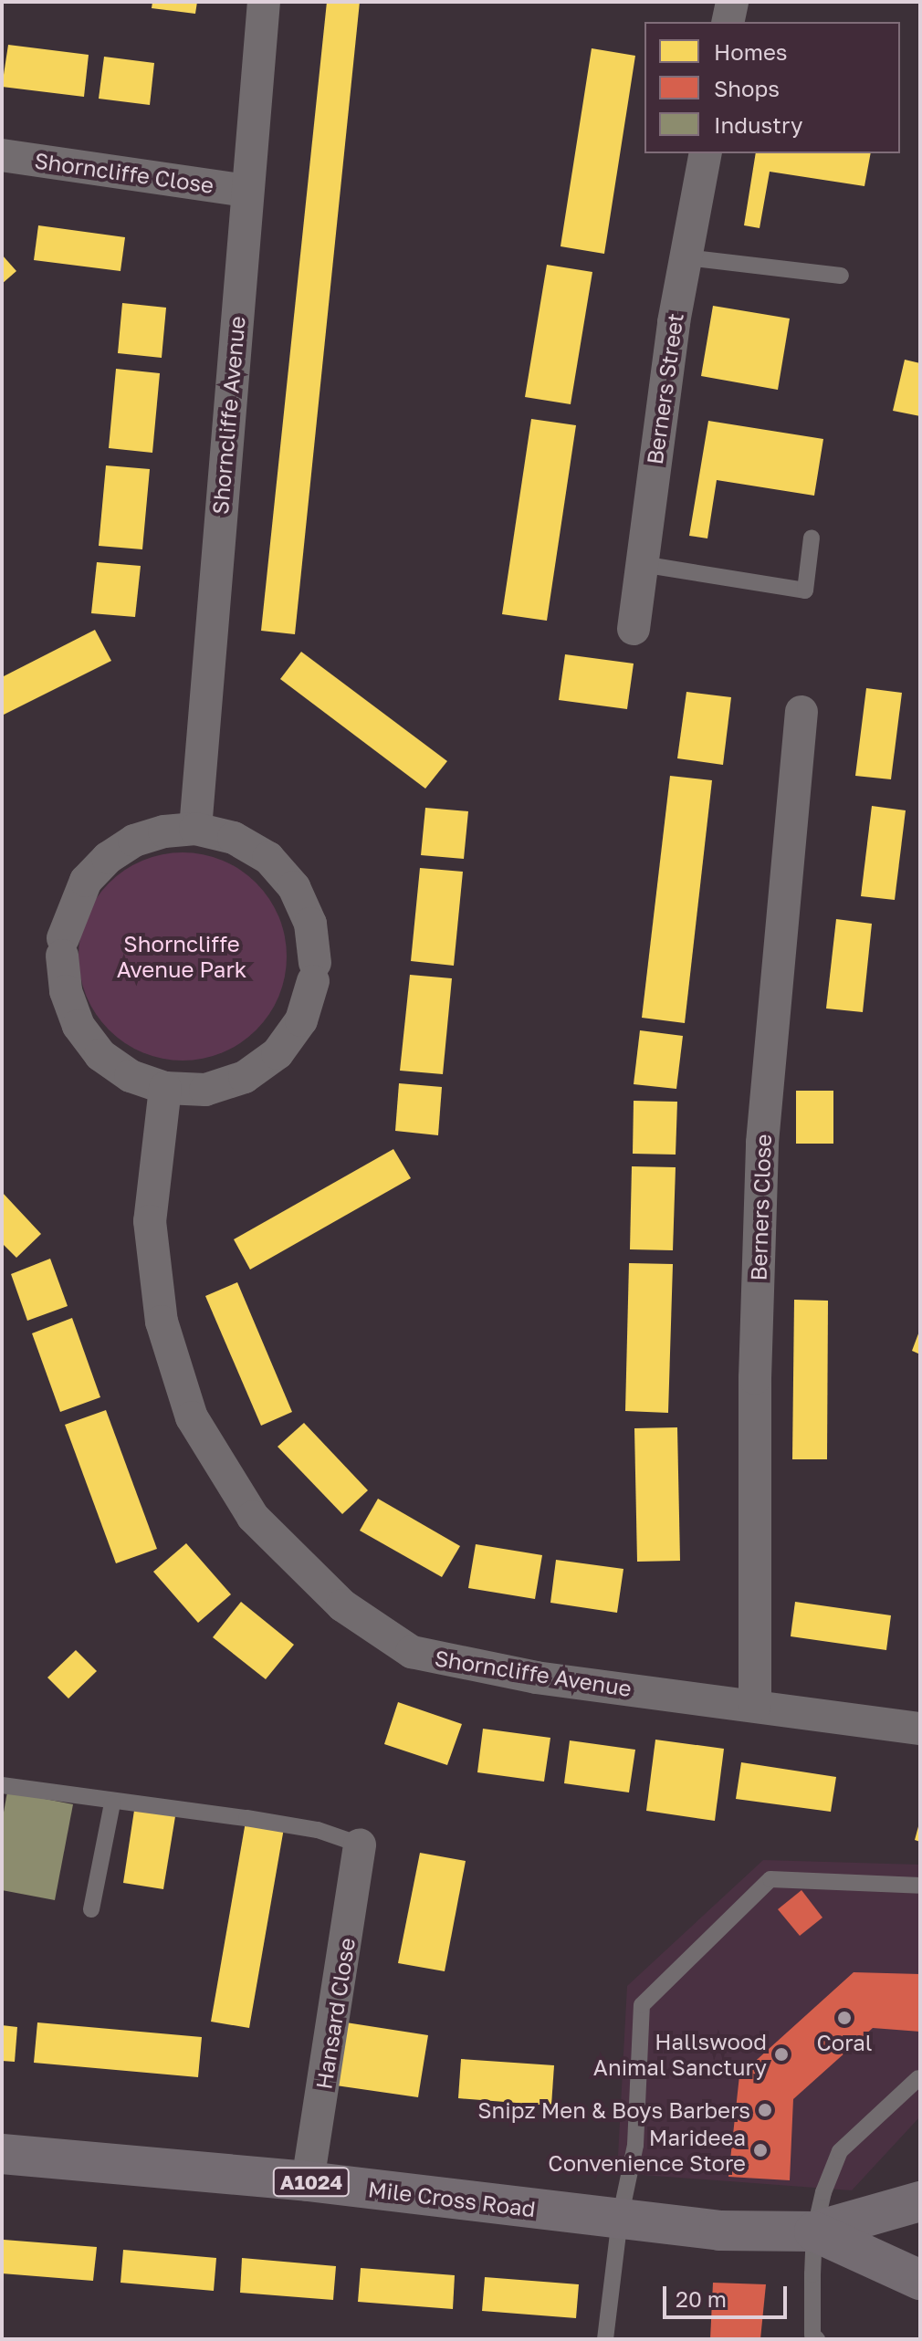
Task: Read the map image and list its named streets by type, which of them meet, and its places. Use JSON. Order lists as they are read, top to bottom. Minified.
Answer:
{"streets":{"main road":["A1024","Mile Cross Road"],"street":["Shorncliffe Close","Berners Street","Shorncliffe Avenue","Berners Close","Hansard Close"]},"crossings":[["Shorncliffe Close","Shorncliffe Avenue"],["Shorncliffe Avenue","Berners Close"],["Hansard Close","Mile Cross Road"]],"parks":["Shorncliffe Avenue Park"],"places":["Coral","Hallswood Animal Sanctury","Snipz Men & Boys Barbers","Marideea Convenience Store"],"legend":["Homes","Shops","Industry"],"scale_bar":"20 m"}
